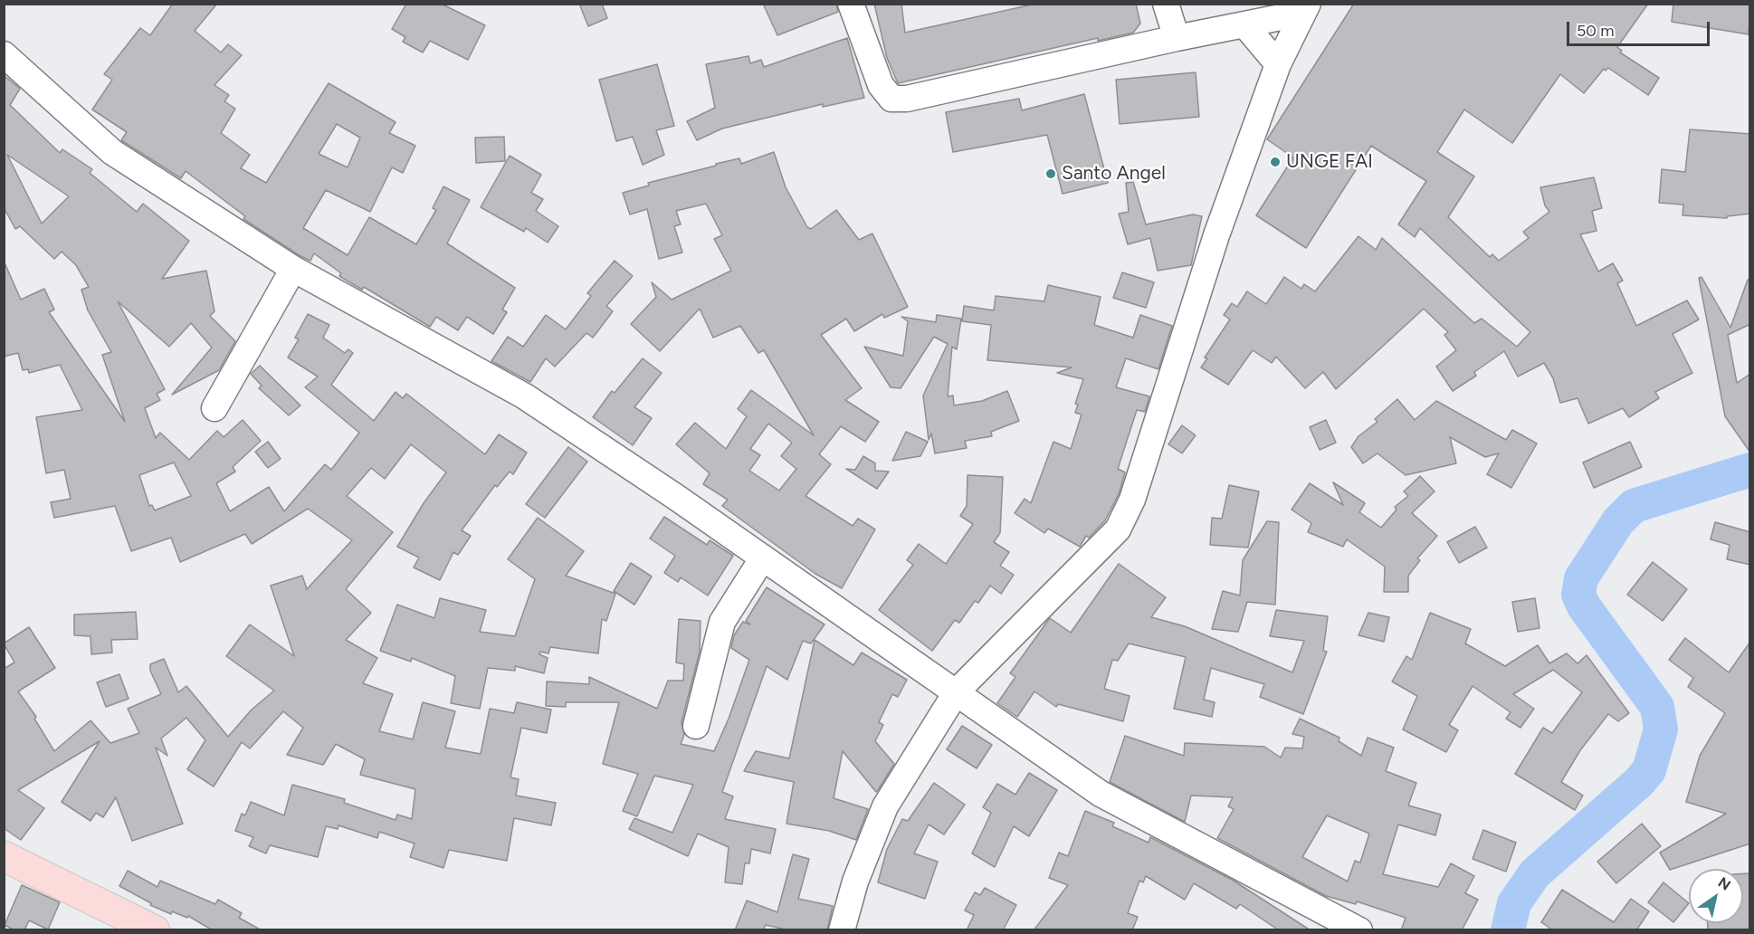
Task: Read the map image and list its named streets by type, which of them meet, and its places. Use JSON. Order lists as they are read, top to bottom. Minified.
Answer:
{"places":["UNGE FAI","Santo Angel"],"scale_bar":"50 m","north":"top right"}
